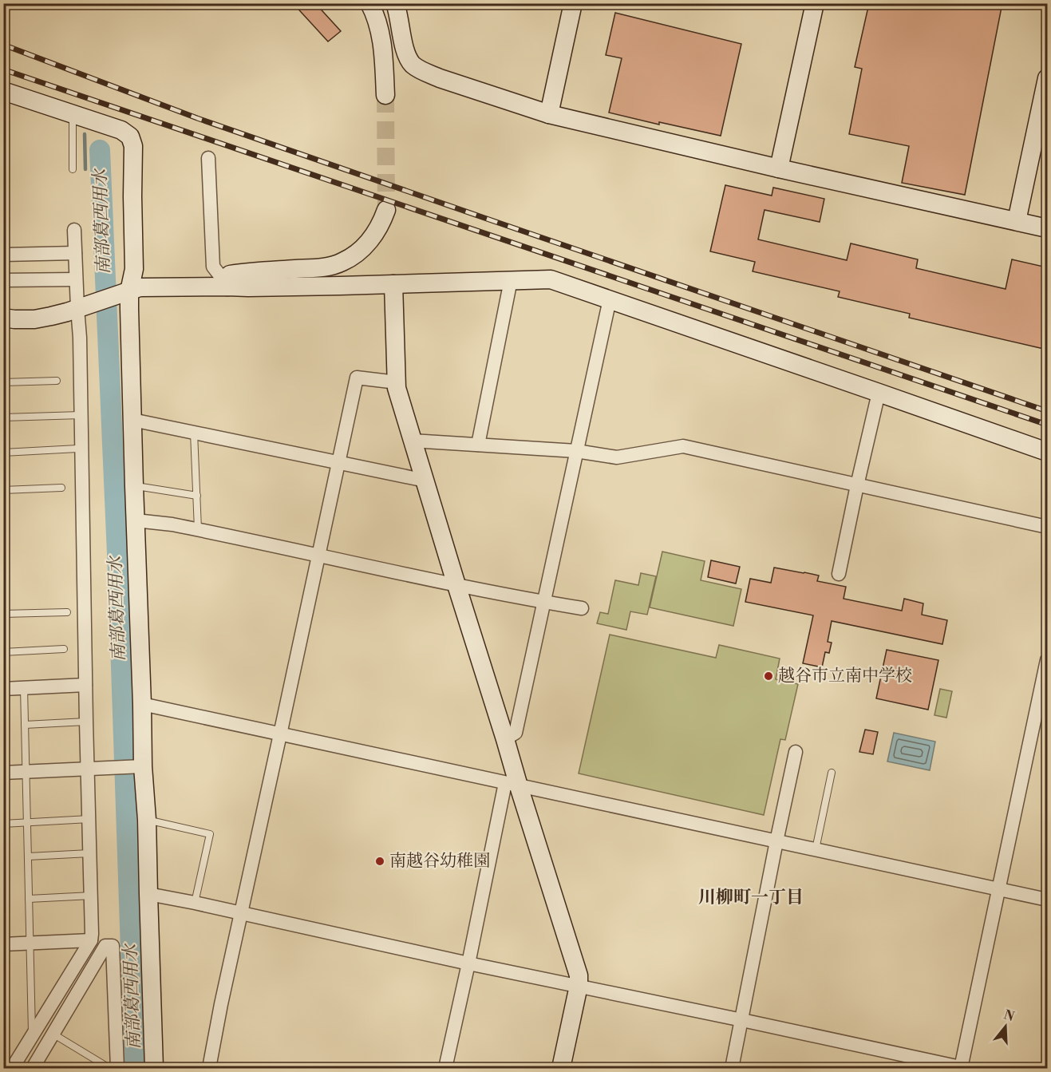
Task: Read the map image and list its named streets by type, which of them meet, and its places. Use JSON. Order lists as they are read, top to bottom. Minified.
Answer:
{"districts":["川柳町一丁目"],"water":["南部葛西用水"],"places":["越谷市立南中学校","南越谷幼稚園"],"north":"top"}
